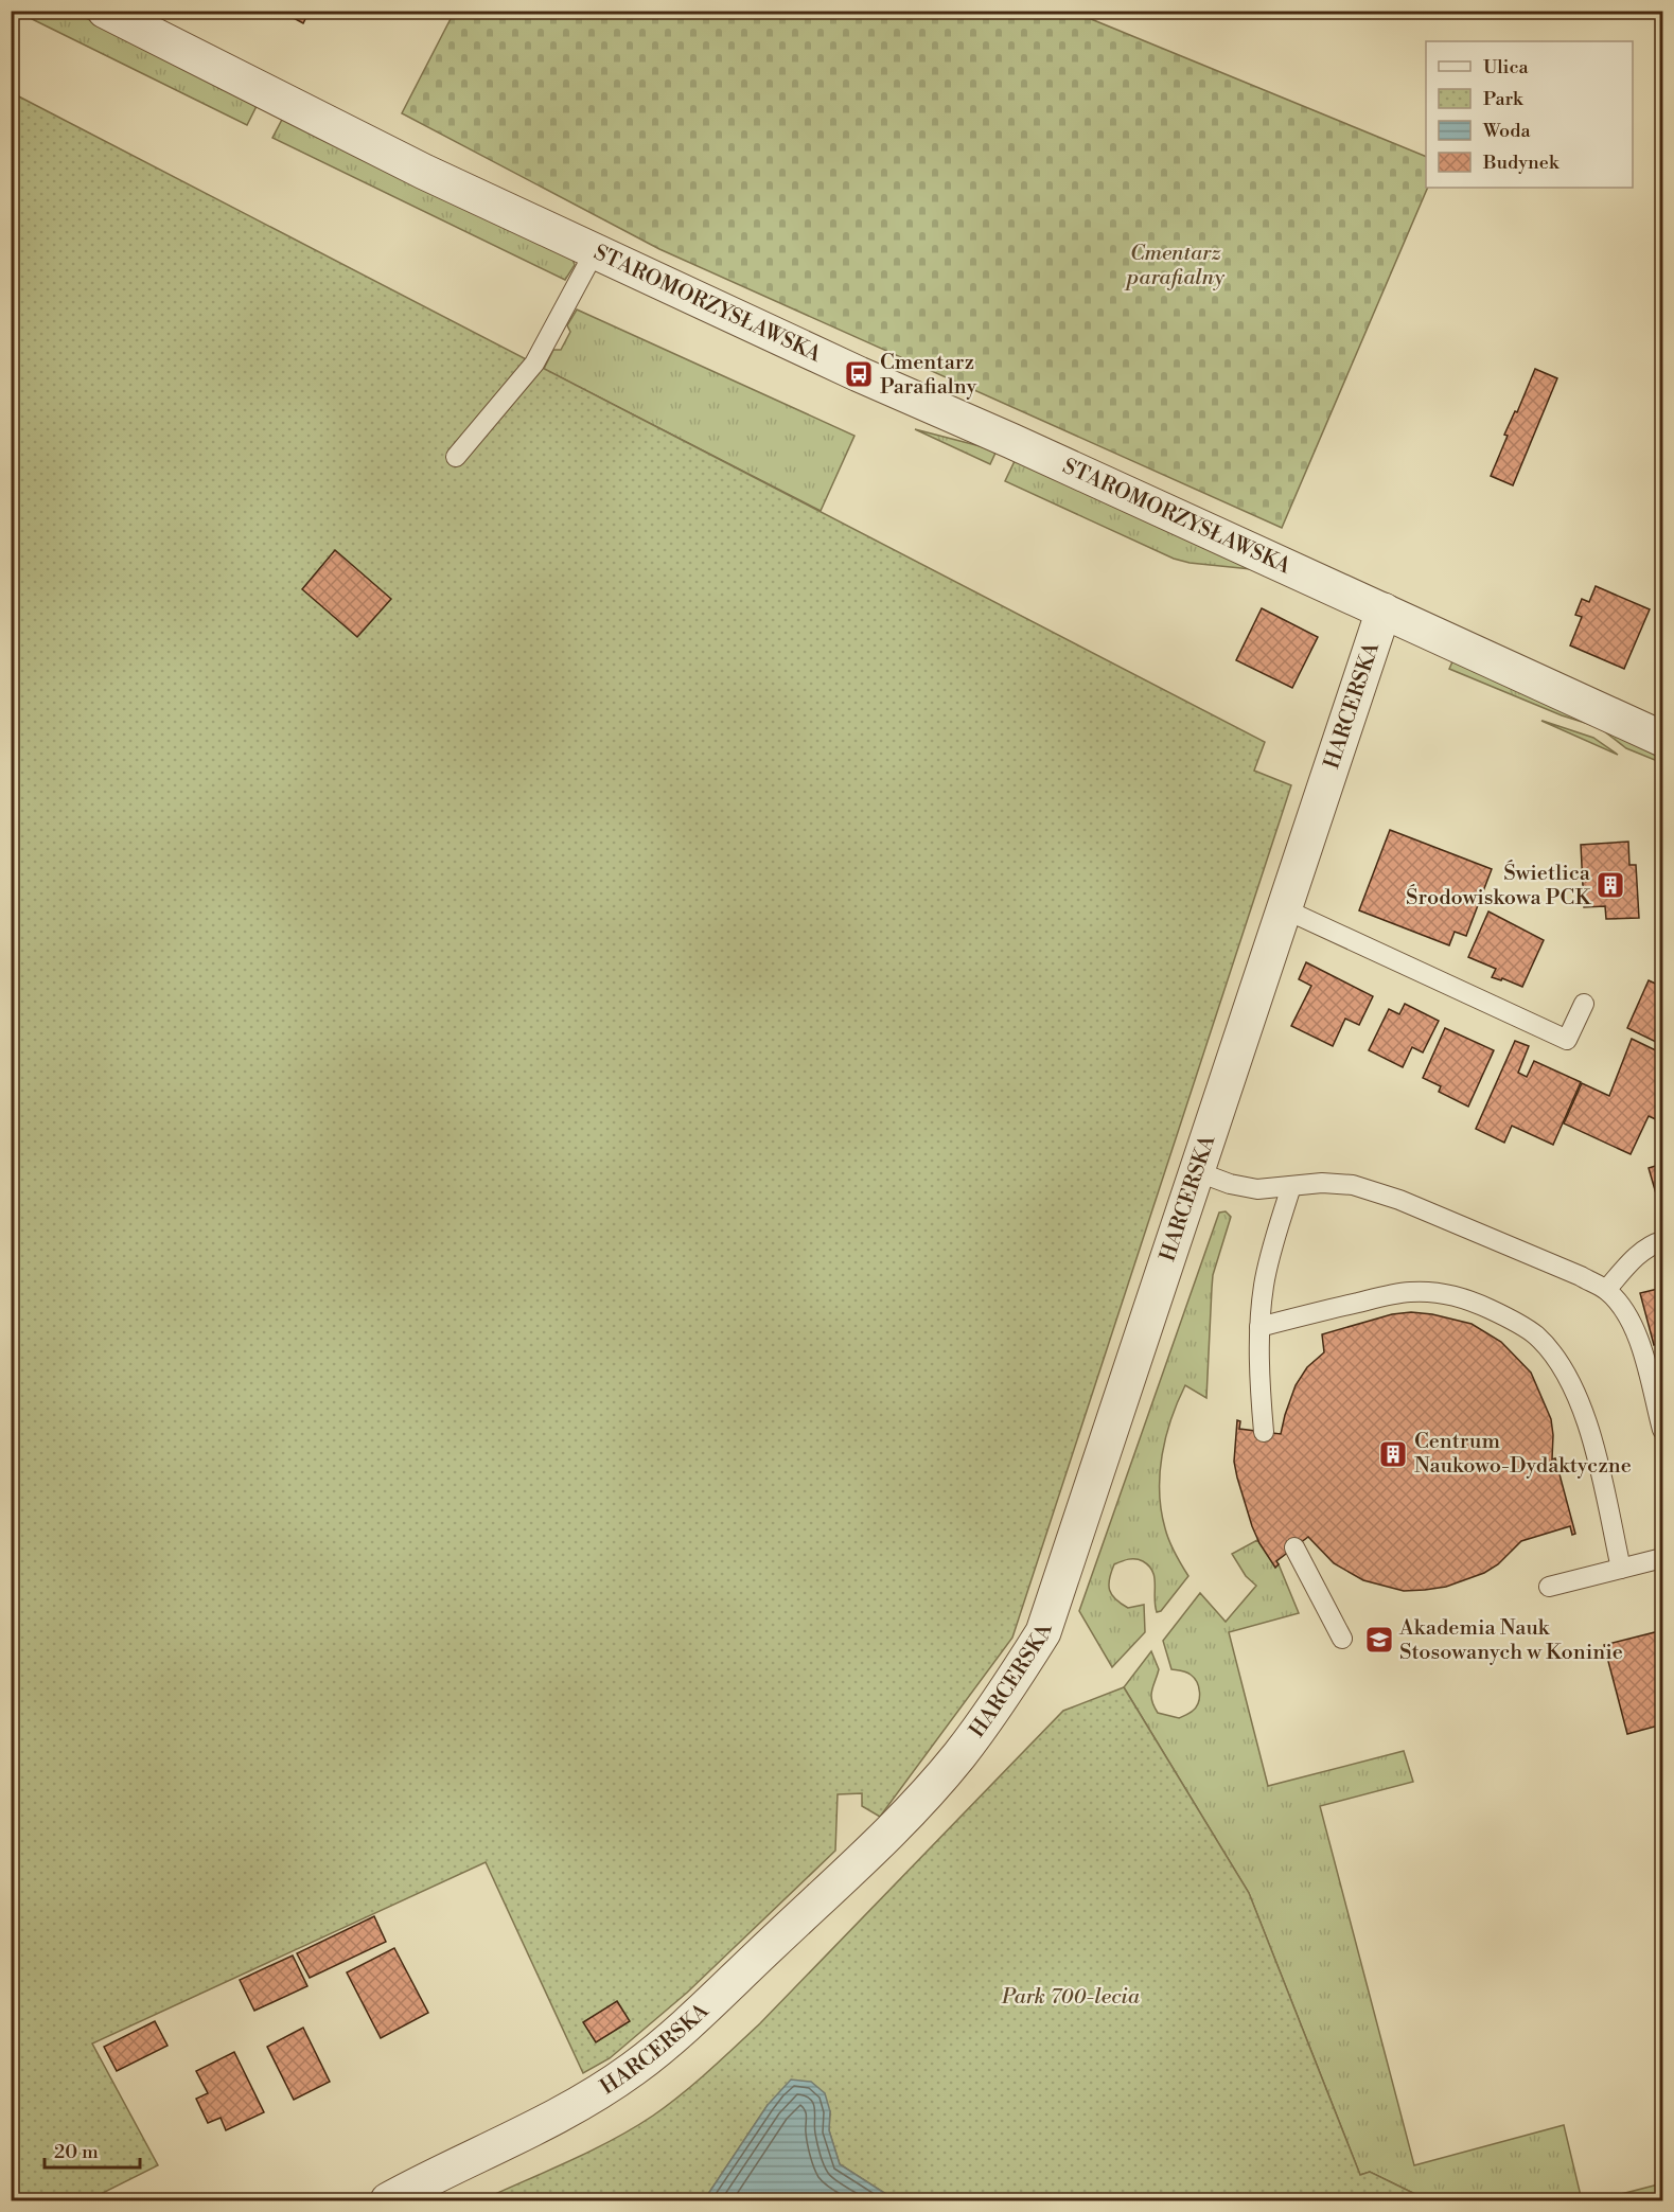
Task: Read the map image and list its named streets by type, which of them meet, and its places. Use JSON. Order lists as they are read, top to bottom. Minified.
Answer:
{"streets":{"street":["STAROMORZYSŁAWSKA","HARCERSKA"]},"crossings":[["STAROMORZYSŁAWSKA","HARCERSKA"]],"parks":["Cmentarz parafialny","Park 700-lecia"],"places":{"bus stop":["Cmentarz Parafialny"],"building":["Świetlica Środowiskowa PCK","Centrum Naukowo-Dydaktyczne"],"school or university":["Akademia Nauk Stosowanych w Koninie"]},"legend":["Ulica","Park","Woda","Budynek"],"scale_bar":"20 m"}
